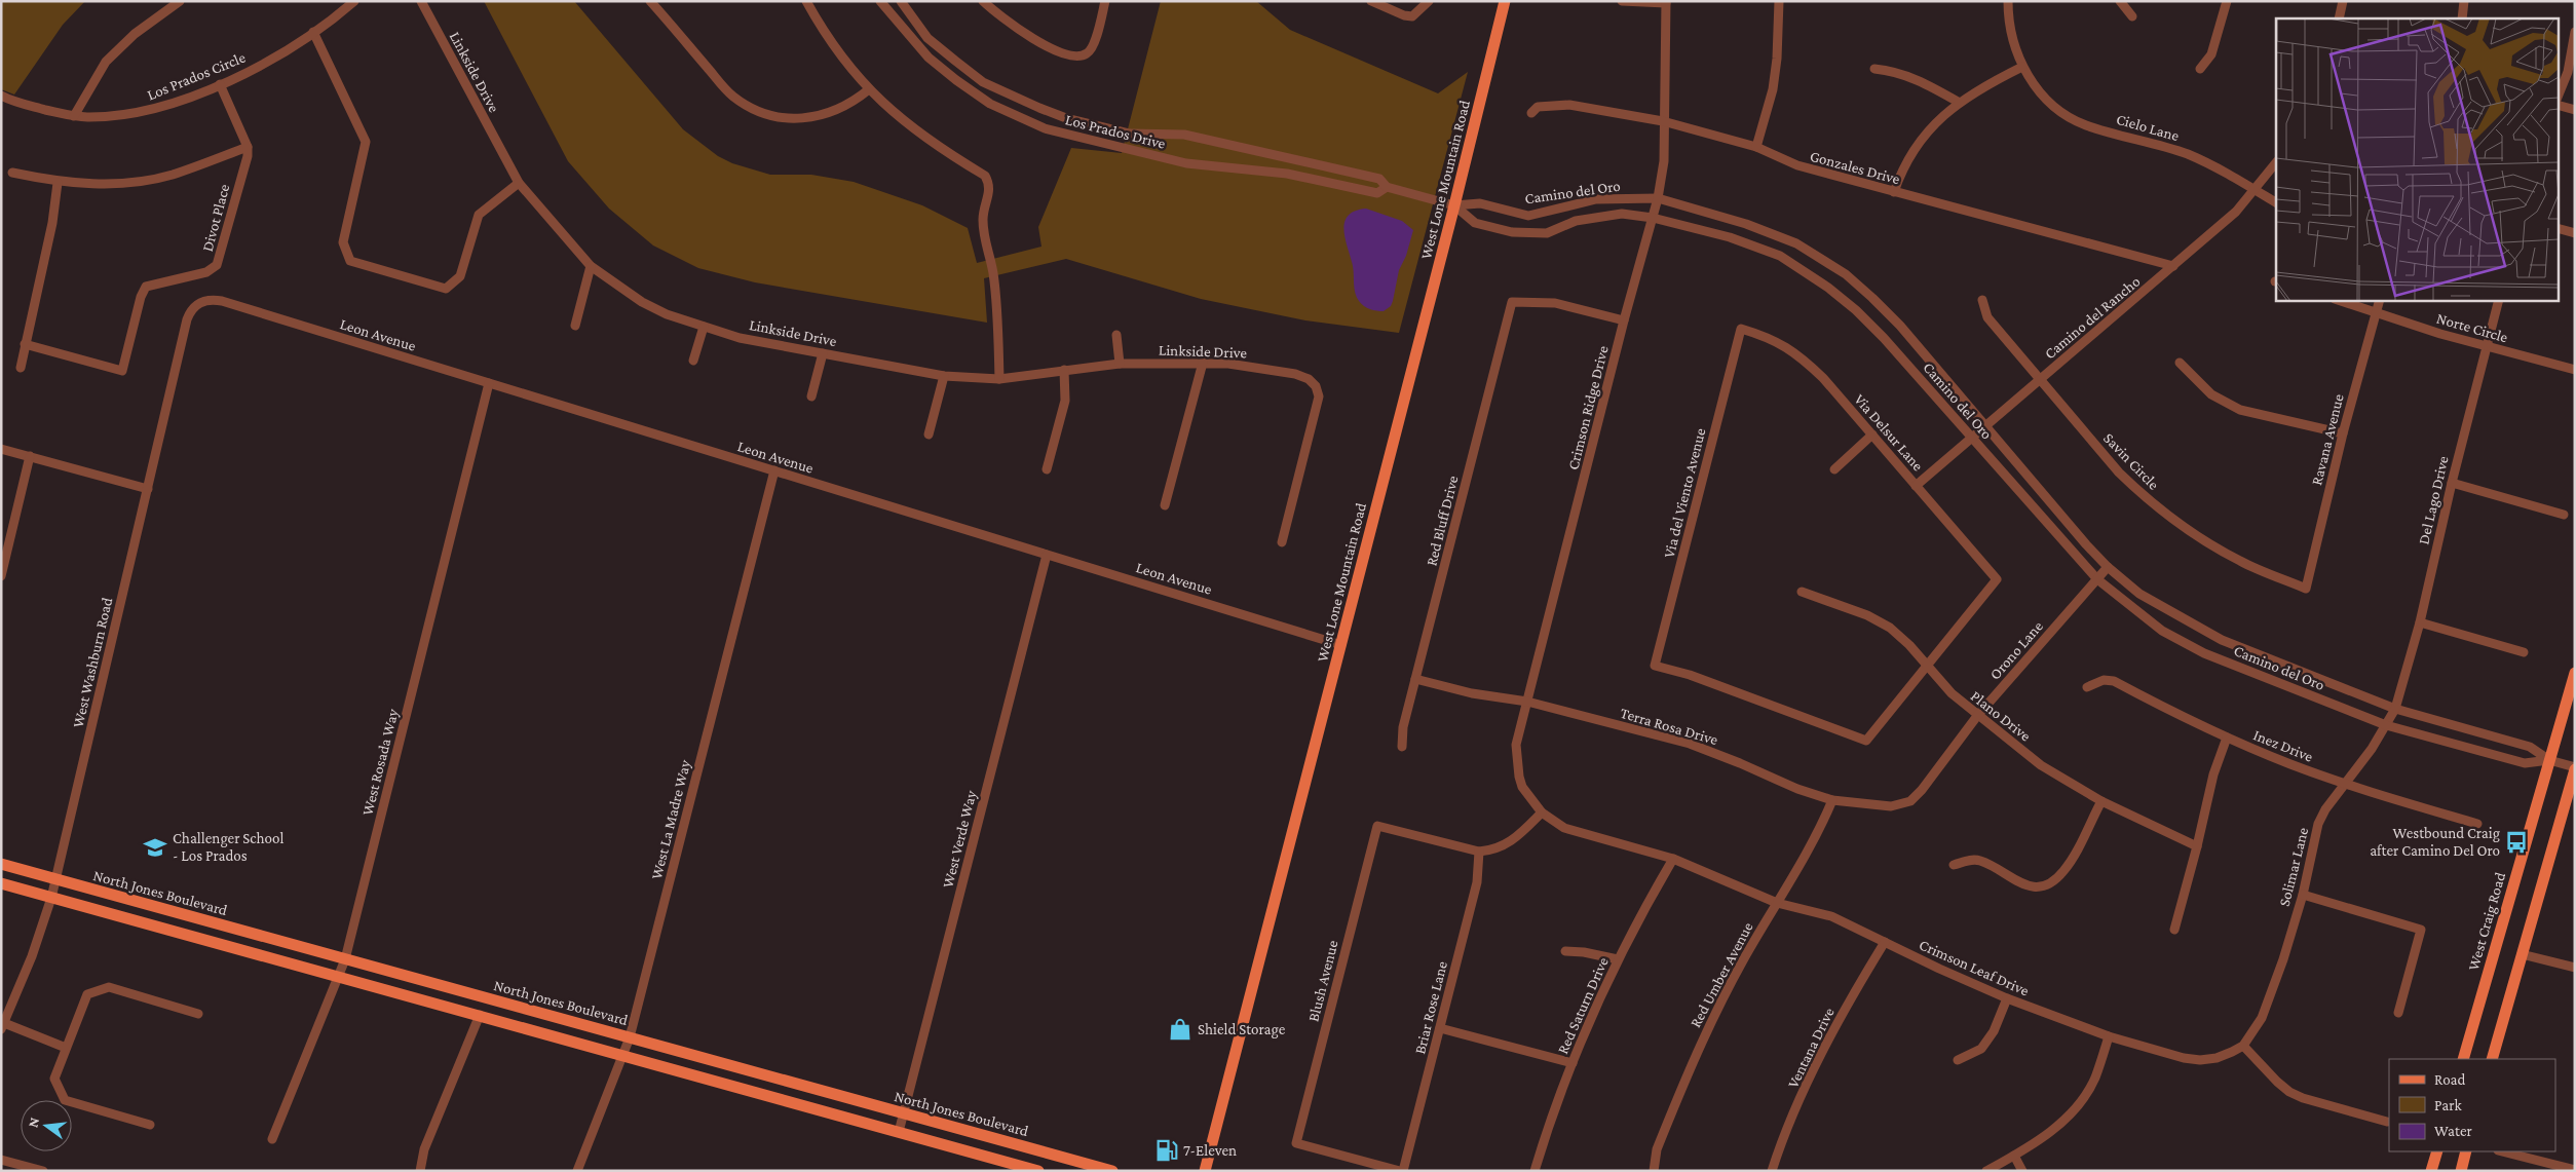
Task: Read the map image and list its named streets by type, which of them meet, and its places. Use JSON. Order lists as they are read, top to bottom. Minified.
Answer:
{"streets":{"main road":["West Lone Mountain Road","North Jones Boulevard","West Craig Road"],"street":["Linkside Drive","Los Prados Circle","Cielo Lane","Los Prados Drive","Gonzales Drive","Camino del Oro","Divot Place","Camino del Rancho","Norte Circle","Leon Avenue","Crimson Ridge Drive","Via Delsur Lane","Ravana Avenue","Savin Circle","Via del Viento Avenue","Del Lago Drive","Red Bluff Drive","Orono Lane","West Washburn Road","Plano Drive","Terra Rosa Drive","Inez Drive","West Rosada Way","West La Madre Way","West Verde Way","Solimar Lane","Crimson Leaf Drive","Red Umber Avenue","Blush Avenue","Red Saturn Drive","Briar Rose Lane","Ventana Drive"]},"crossings":[["Cielo Lane","Camino del Rancho"],["Los Prados Drive","West Lone Mountain Road"],["Los Prados Drive","Camino del Oro"],["Gonzales Drive","Camino del Rancho"],["Gonzales Drive","Crimson Ridge Drive"],["West Lone Mountain Road","Camino del Oro"],["West Lone Mountain Road","Leon Avenue"],["Camino del Oro","Camino del Rancho"],["Camino del Oro","Crimson Ridge Drive"],["Camino del Oro","Del Lago Drive"],["Camino del Oro","Orono Lane"],["Camino del Oro","Solimar Lane"],["Camino del Oro","West Craig Road"],["Camino del Rancho","Via Delsur Lane"],["Camino del Rancho","Savin Circle"],["Norte Circle","Ravana Avenue"],["Norte Circle","Del Lago Drive"],["Leon Avenue","West Washburn Road"],["Leon Avenue","West Rosada Way"],["Leon Avenue","West La Madre Way"],["Leon Avenue","West Verde Way"],["Crimson Ridge Drive","Red Bluff Drive"],["Crimson Ridge Drive","Terra Rosa Drive"],["Crimson Ridge Drive","Crimson Leaf Drive"],["Via Delsur Lane","Via del Viento Avenue"],["Via Delsur Lane","Plano Drive"],["Ravana Avenue","Savin Circle"],["Via del Viento Avenue","Plano Drive"],["Del Lago Drive","Solimar Lane"],["Red Bluff Drive","Terra Rosa Drive"],["Orono Lane","Plano Drive"],["Orono Lane","Terra Rosa Drive"],["West Washburn Road","North Jones Boulevard"],["Terra Rosa Drive","Red Umber Avenue"],["Inez Drive","Solimar Lane"],["West Rosada Way","North Jones Boulevard"],["West La Madre Way","North Jones Boulevard"],["West Verde Way","North Jones Boulevard"],["Solimar Lane","Crimson Leaf Drive"],["Crimson Leaf Drive","Red Umber Avenue"],["Crimson Leaf Drive","Red Saturn Drive"],["Crimson Leaf Drive","Ventana Drive"],["Blush Avenue","Briar Rose Lane"]],"places":{"bus stop":["Westbound Craig after Camino Del Oro"],"school or university":["Challenger School - Los Prados"],"shop":["Shield Storage"],"fuel station":["7-Eleven"]},"legend":["Road","Park","Water"],"north":"left"}
